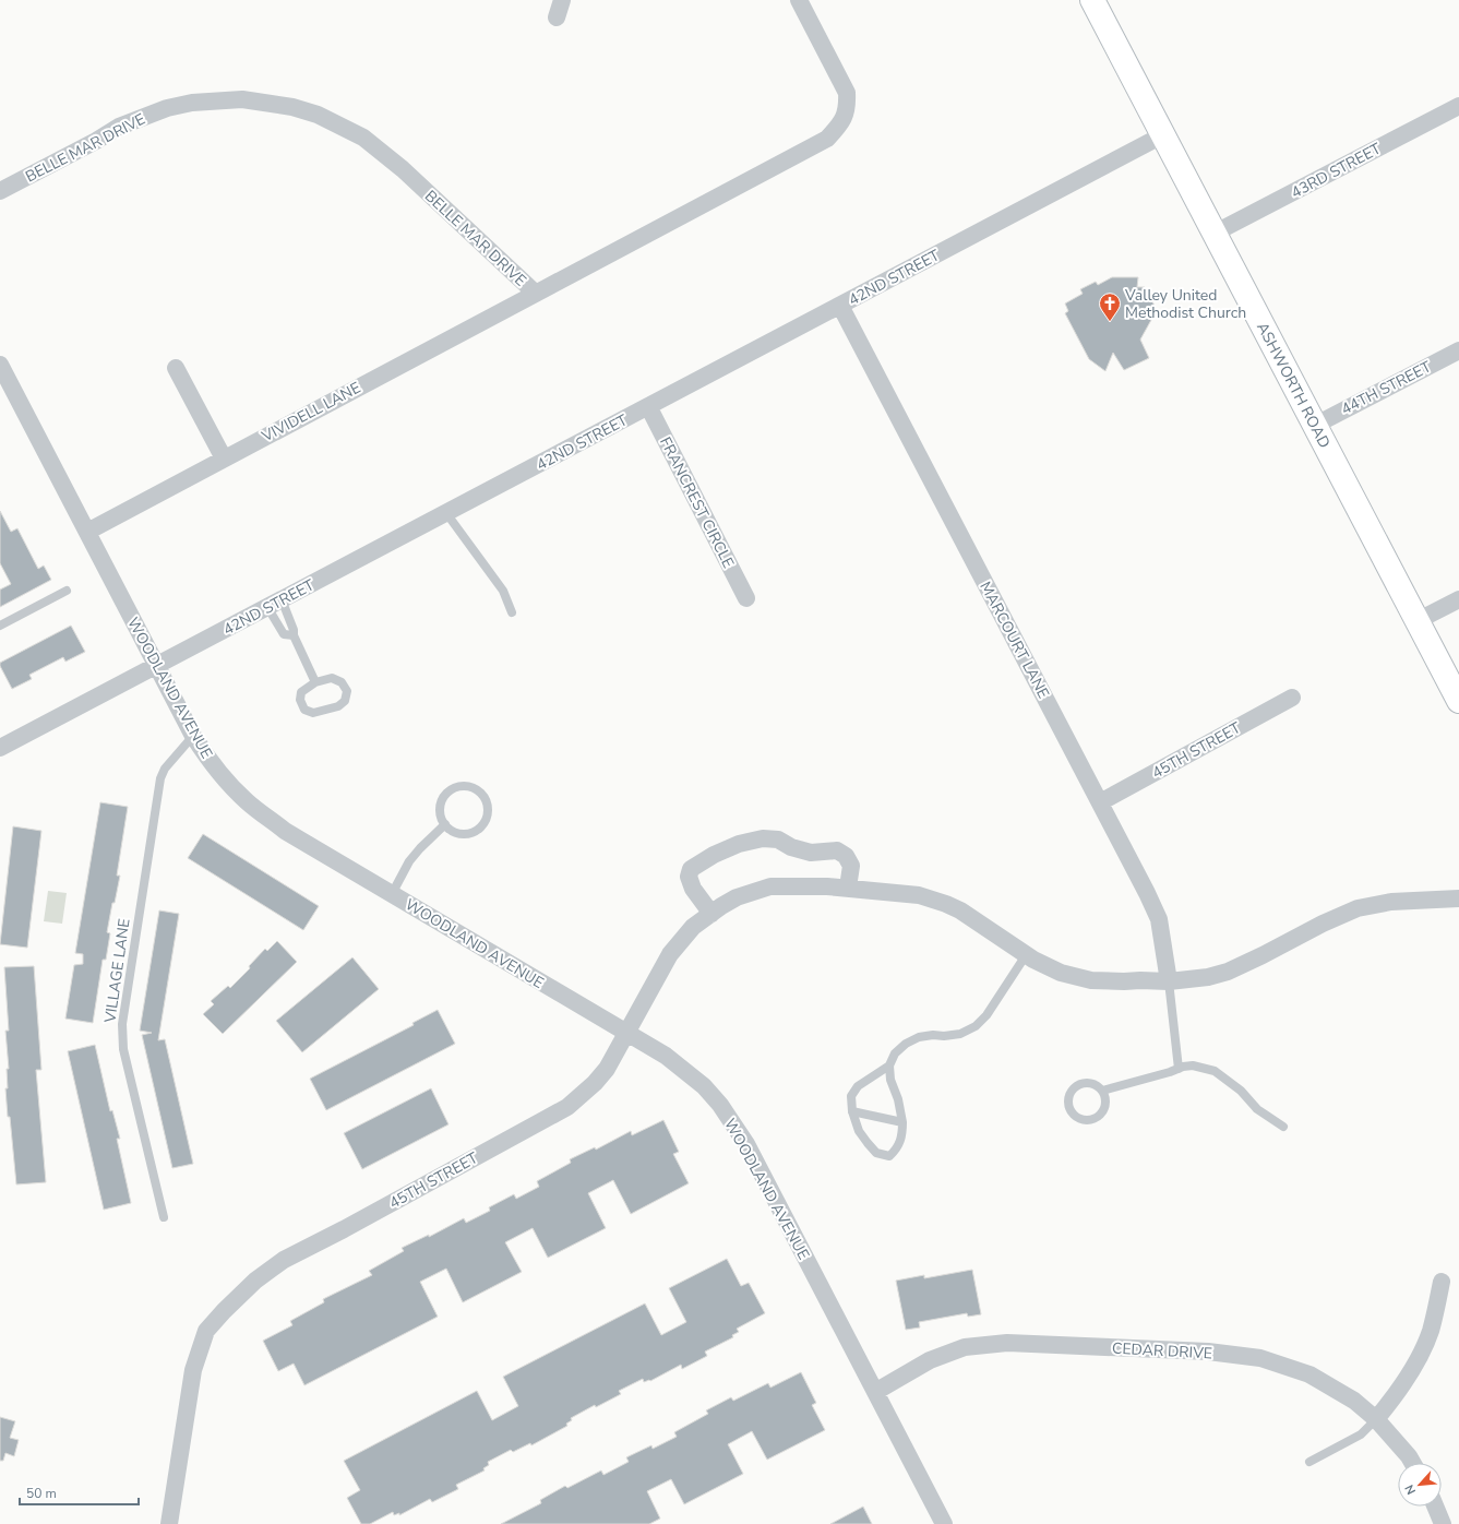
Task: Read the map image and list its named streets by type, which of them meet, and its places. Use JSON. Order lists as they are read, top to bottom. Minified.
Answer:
{"streets":{"main road":["ASHWORTH ROAD"],"street":["BELLE MAR DRIVE","43RD STREET","42ND STREET","44TH STREET","VIVIDELL LANE","FRANCREST CIRCLE","MARCOURT LANE","WOODLAND AVENUE","45TH STREET","CEDAR DRIVE"],"lane":["VILLAGE LANE"]},"crossings":[["BELLE MAR DRIVE","VIVIDELL LANE"],["43RD STREET","ASHWORTH ROAD"],["42ND STREET","ASHWORTH ROAD"],["42ND STREET","FRANCREST CIRCLE"],["42ND STREET","MARCOURT LANE"],["42ND STREET","WOODLAND AVENUE"],["ASHWORTH ROAD","44TH STREET"],["VIVIDELL LANE","WOODLAND AVENUE"],["MARCOURT LANE","45TH STREET"],["WOODLAND AVENUE","45TH STREET"],["WOODLAND AVENUE","VILLAGE LANE"],["WOODLAND AVENUE","CEDAR DRIVE"]],"places":{"church":["Valley United Methodist Church"]},"scale_bar":"50 m","north":"bottom left"}
